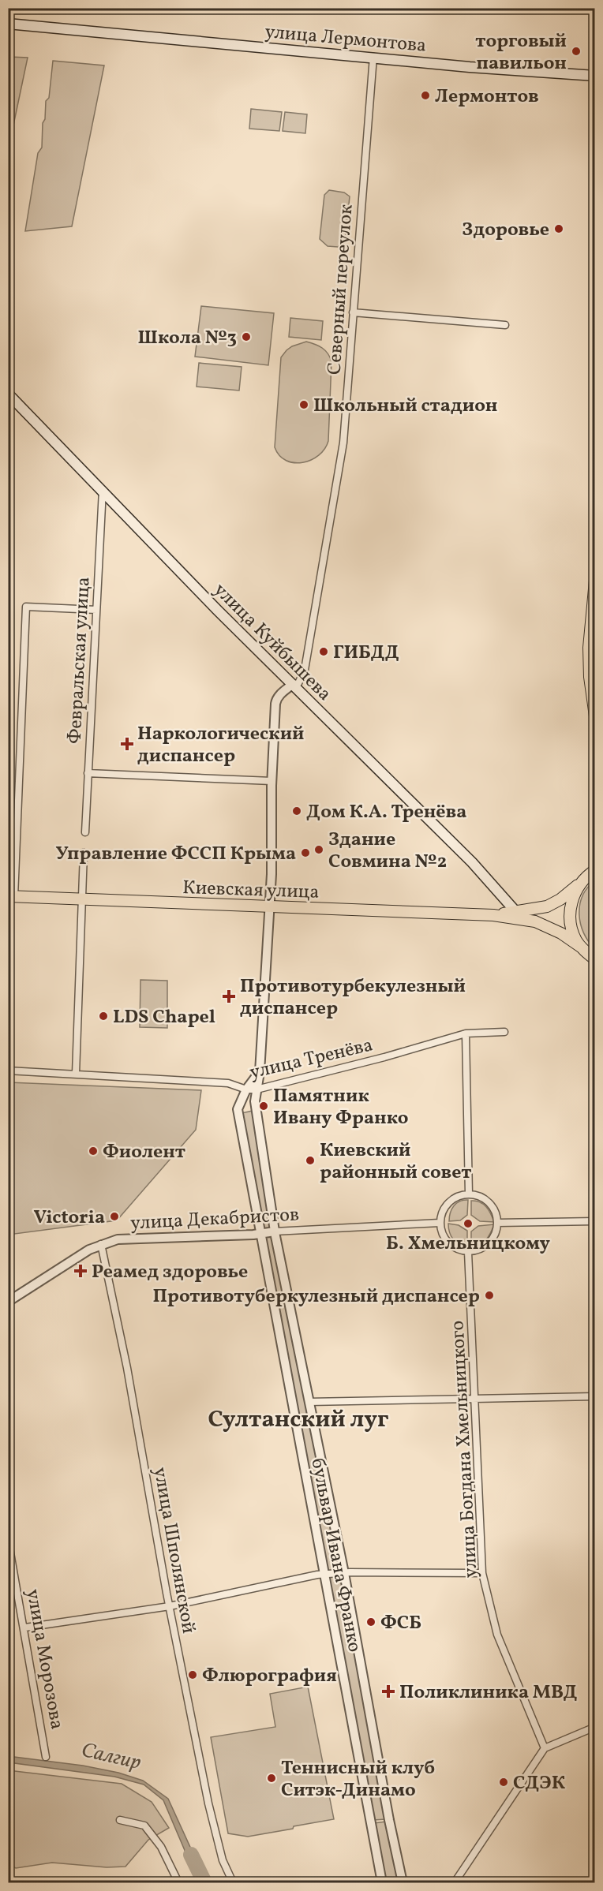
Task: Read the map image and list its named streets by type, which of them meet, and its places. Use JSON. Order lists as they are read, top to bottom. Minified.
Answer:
{"streets":{"main road":["улица Лермонтова","улица Куйбышева","Киевская улица"],"street":["Северный переулок","Февральская улица","улица Тренёва","улица Декабристов","улица Богдана Хмельницкого","улица Шполянской","бульвар Ивана Франко","улица Морозова"]},"crossings":[["улица Лермонтова","Северный переулок"],["Северный переулок","улица Куйбышева"],["Северный переулок","бульвар Ивана Франко"],["улица Куйбышева","Февральская улица"],["улица Куйбышева","Киевская улица"],["улица Куйбышева","бульвар Ивана Франко"],["Киевская улица","бульвар Ивана Франко"],["улица Тренёва","бульвар Ивана Франко"],["улица Декабристов","улица Богдана Хмельницкого"],["улица Декабристов","улица Шполянской"],["улица Декабристов","бульвар Ивана Франко"]],"districts":["Султанский луг"],"water":["Салгир"],"places":{"other":["торговый павильон","Лермонтов","Здоровье","Школа №3","Школьный стадион","ГИБДД","Дом К.А. Тренёва","Здание Совмина №2","Управление ФССП Крыма","LDS Chapel","Памятник Ивану Франко","Фиолент","Киевский районный совет","Victoria","Б. Хмельницкому","Противотуберкулезный диспансер","ФСБ","Флюрография","Теннисный клуб Ситэк-Динамо","СДЭК"],"health":["Наркологический диспансер","Противотурбекулезный диспансер","Реамед здоровье","Поликлиника МВД"]}}
